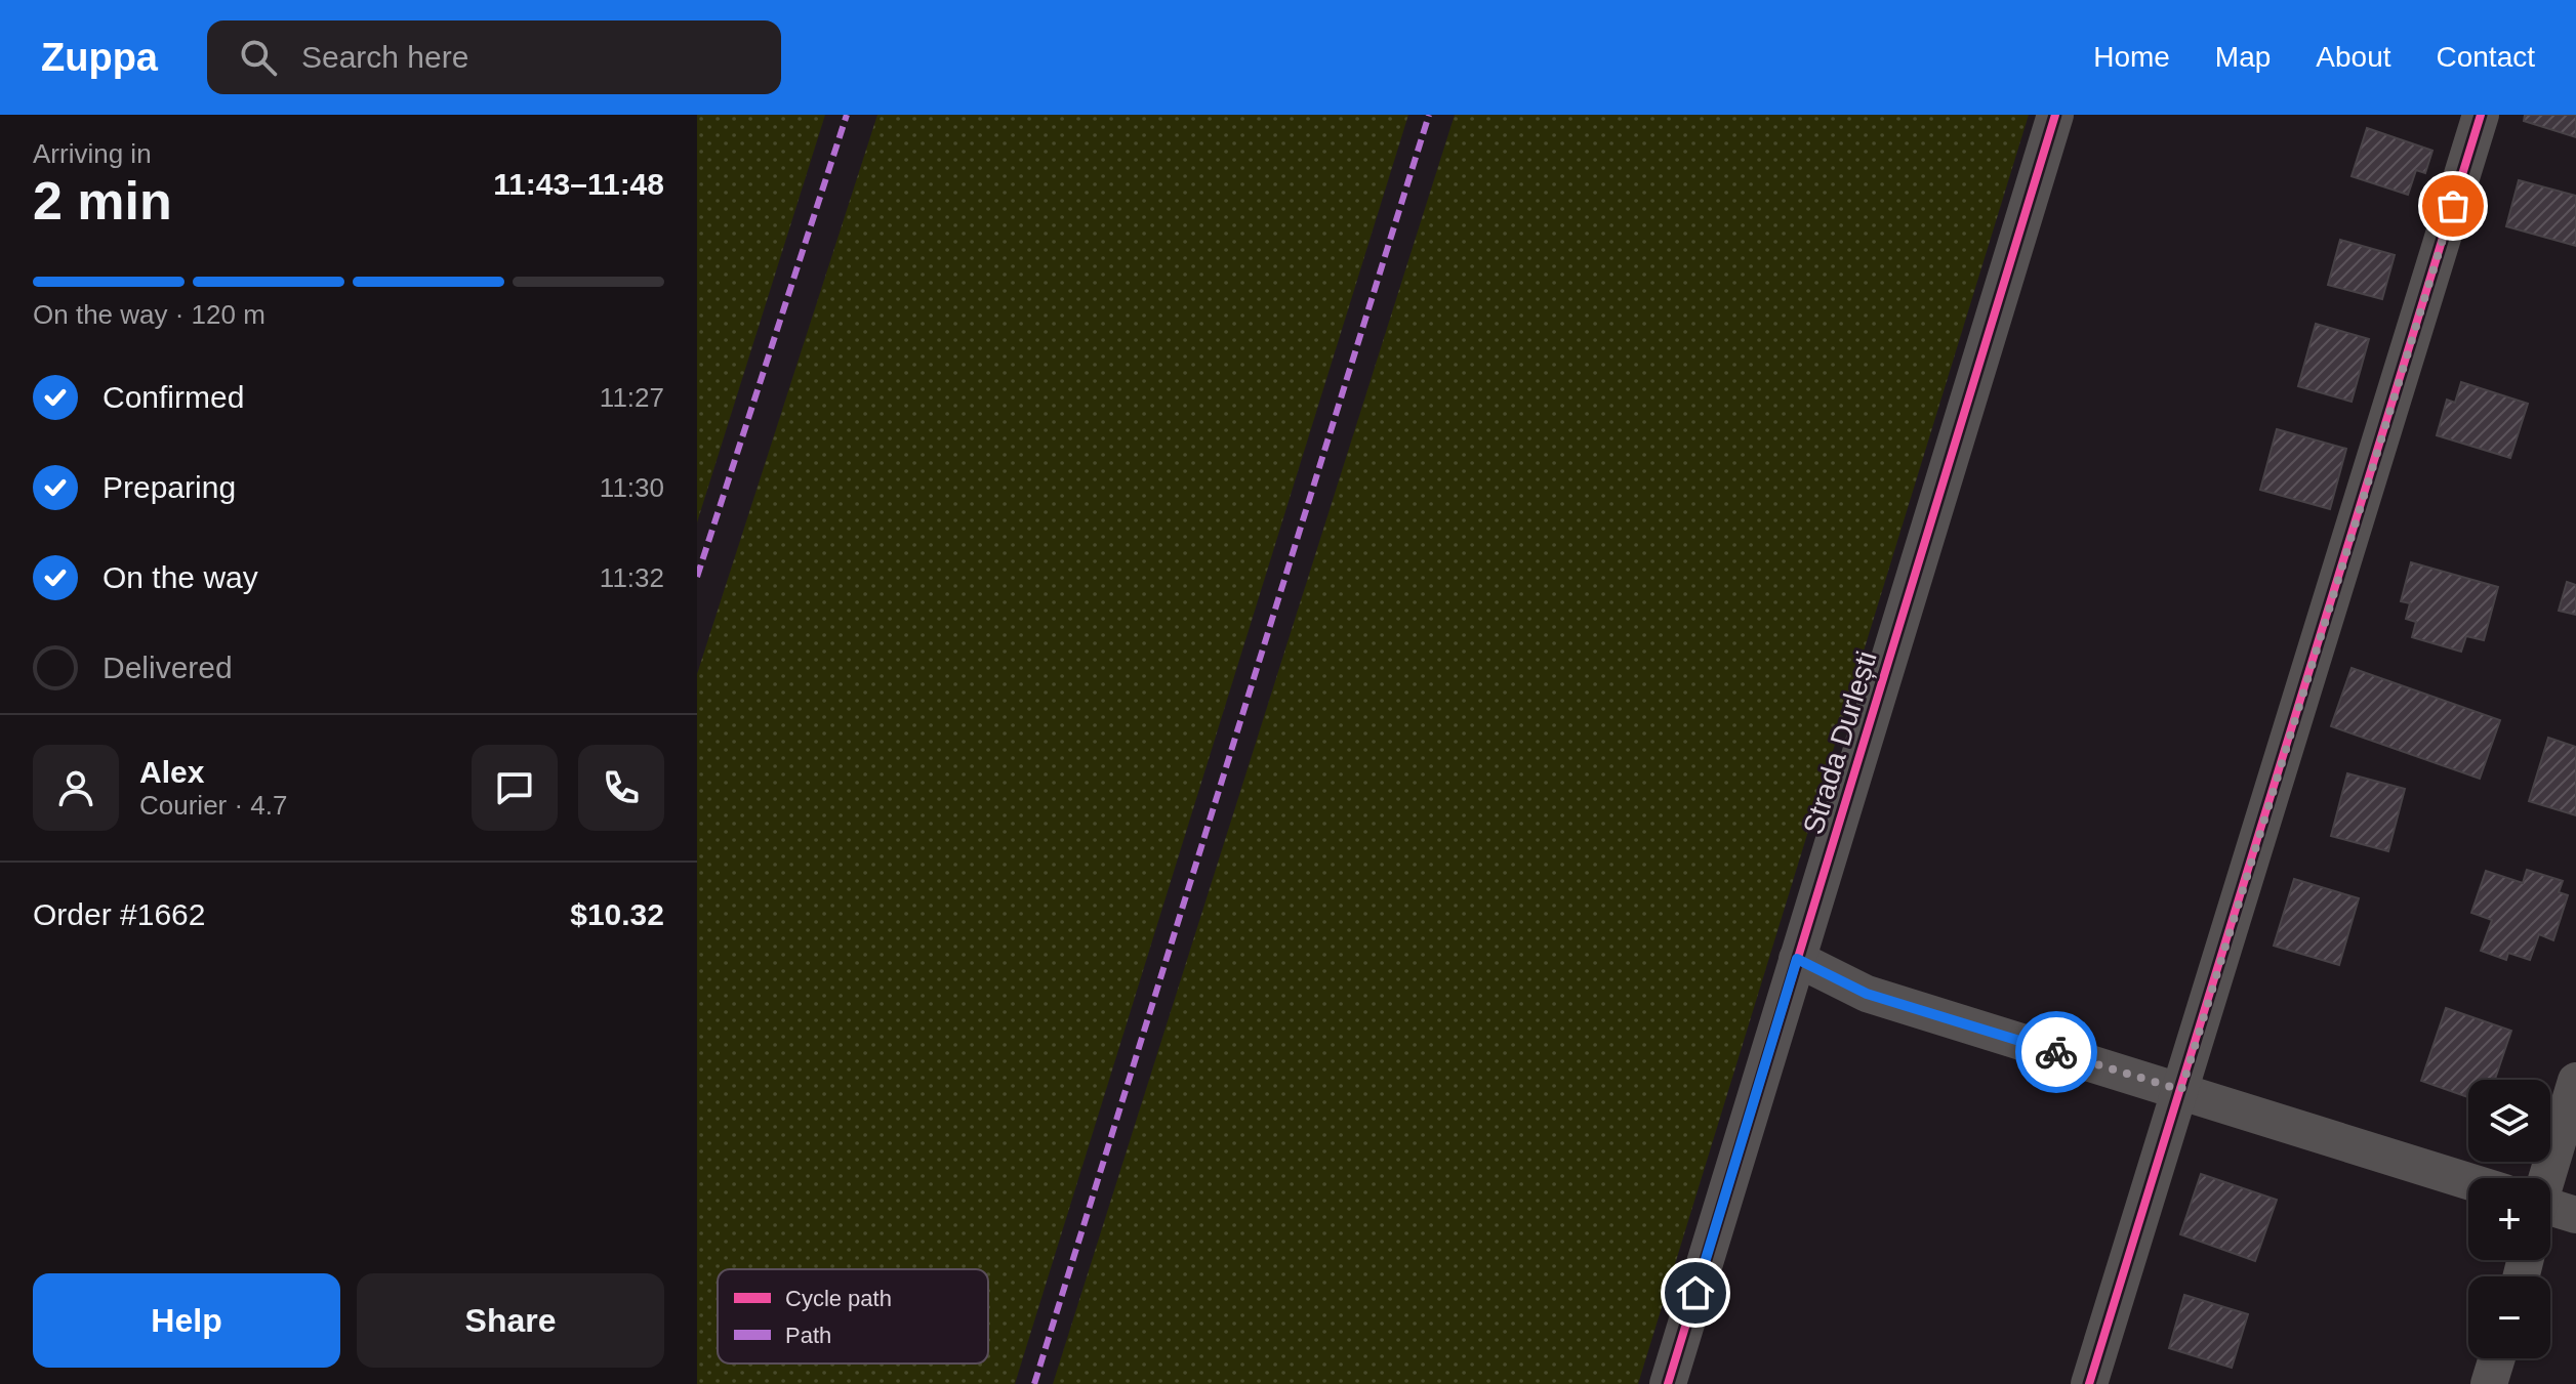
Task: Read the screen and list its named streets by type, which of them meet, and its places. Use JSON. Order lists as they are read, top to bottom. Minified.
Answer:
{"streets":{"street":["Strada Durlești"]},"legend":["Cycle path","Path"],"page":{"header":"Zuppa","search":"Search here","nav":["Home","Map","About","Contact"],"heading":["2 min","Arriving in","11:43–11:48"],"panel":["Alex","Courier · 4.7","Order #1662","$10.32"],"bar":"On the way · 120 m","list":[["Confirmed","11:27"],["Preparing","11:30"],["On the way","11:32"],"Delivered"],"map_buttons":["+","−"],"buttons":["Help","Share"]}}
